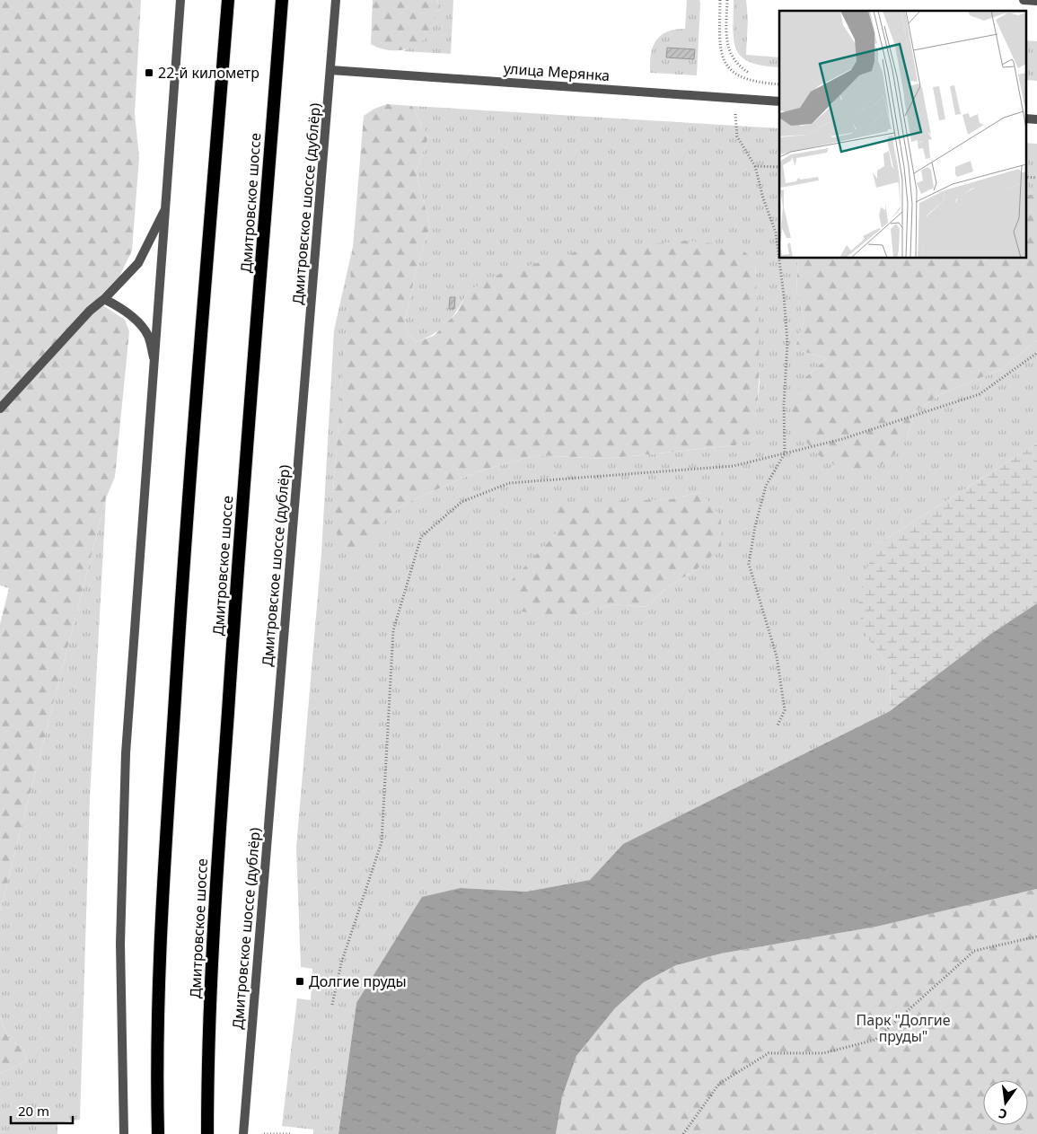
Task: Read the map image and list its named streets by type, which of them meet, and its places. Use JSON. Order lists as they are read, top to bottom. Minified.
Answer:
{"streets":{"highway":["Дмитровское шоссе"],"street":["улица Мерянка","Дмитровское шоссе (дублёр)"]},"crossings":[["улица Мерянка","Дмитровское шоссе (дублёр)"]],"parks":["Парк \"Долгие пруды\""],"places":{"transit":["22-й километр","Долгие пруды"]},"scale_bar":"20 m","north":"bottom"}
